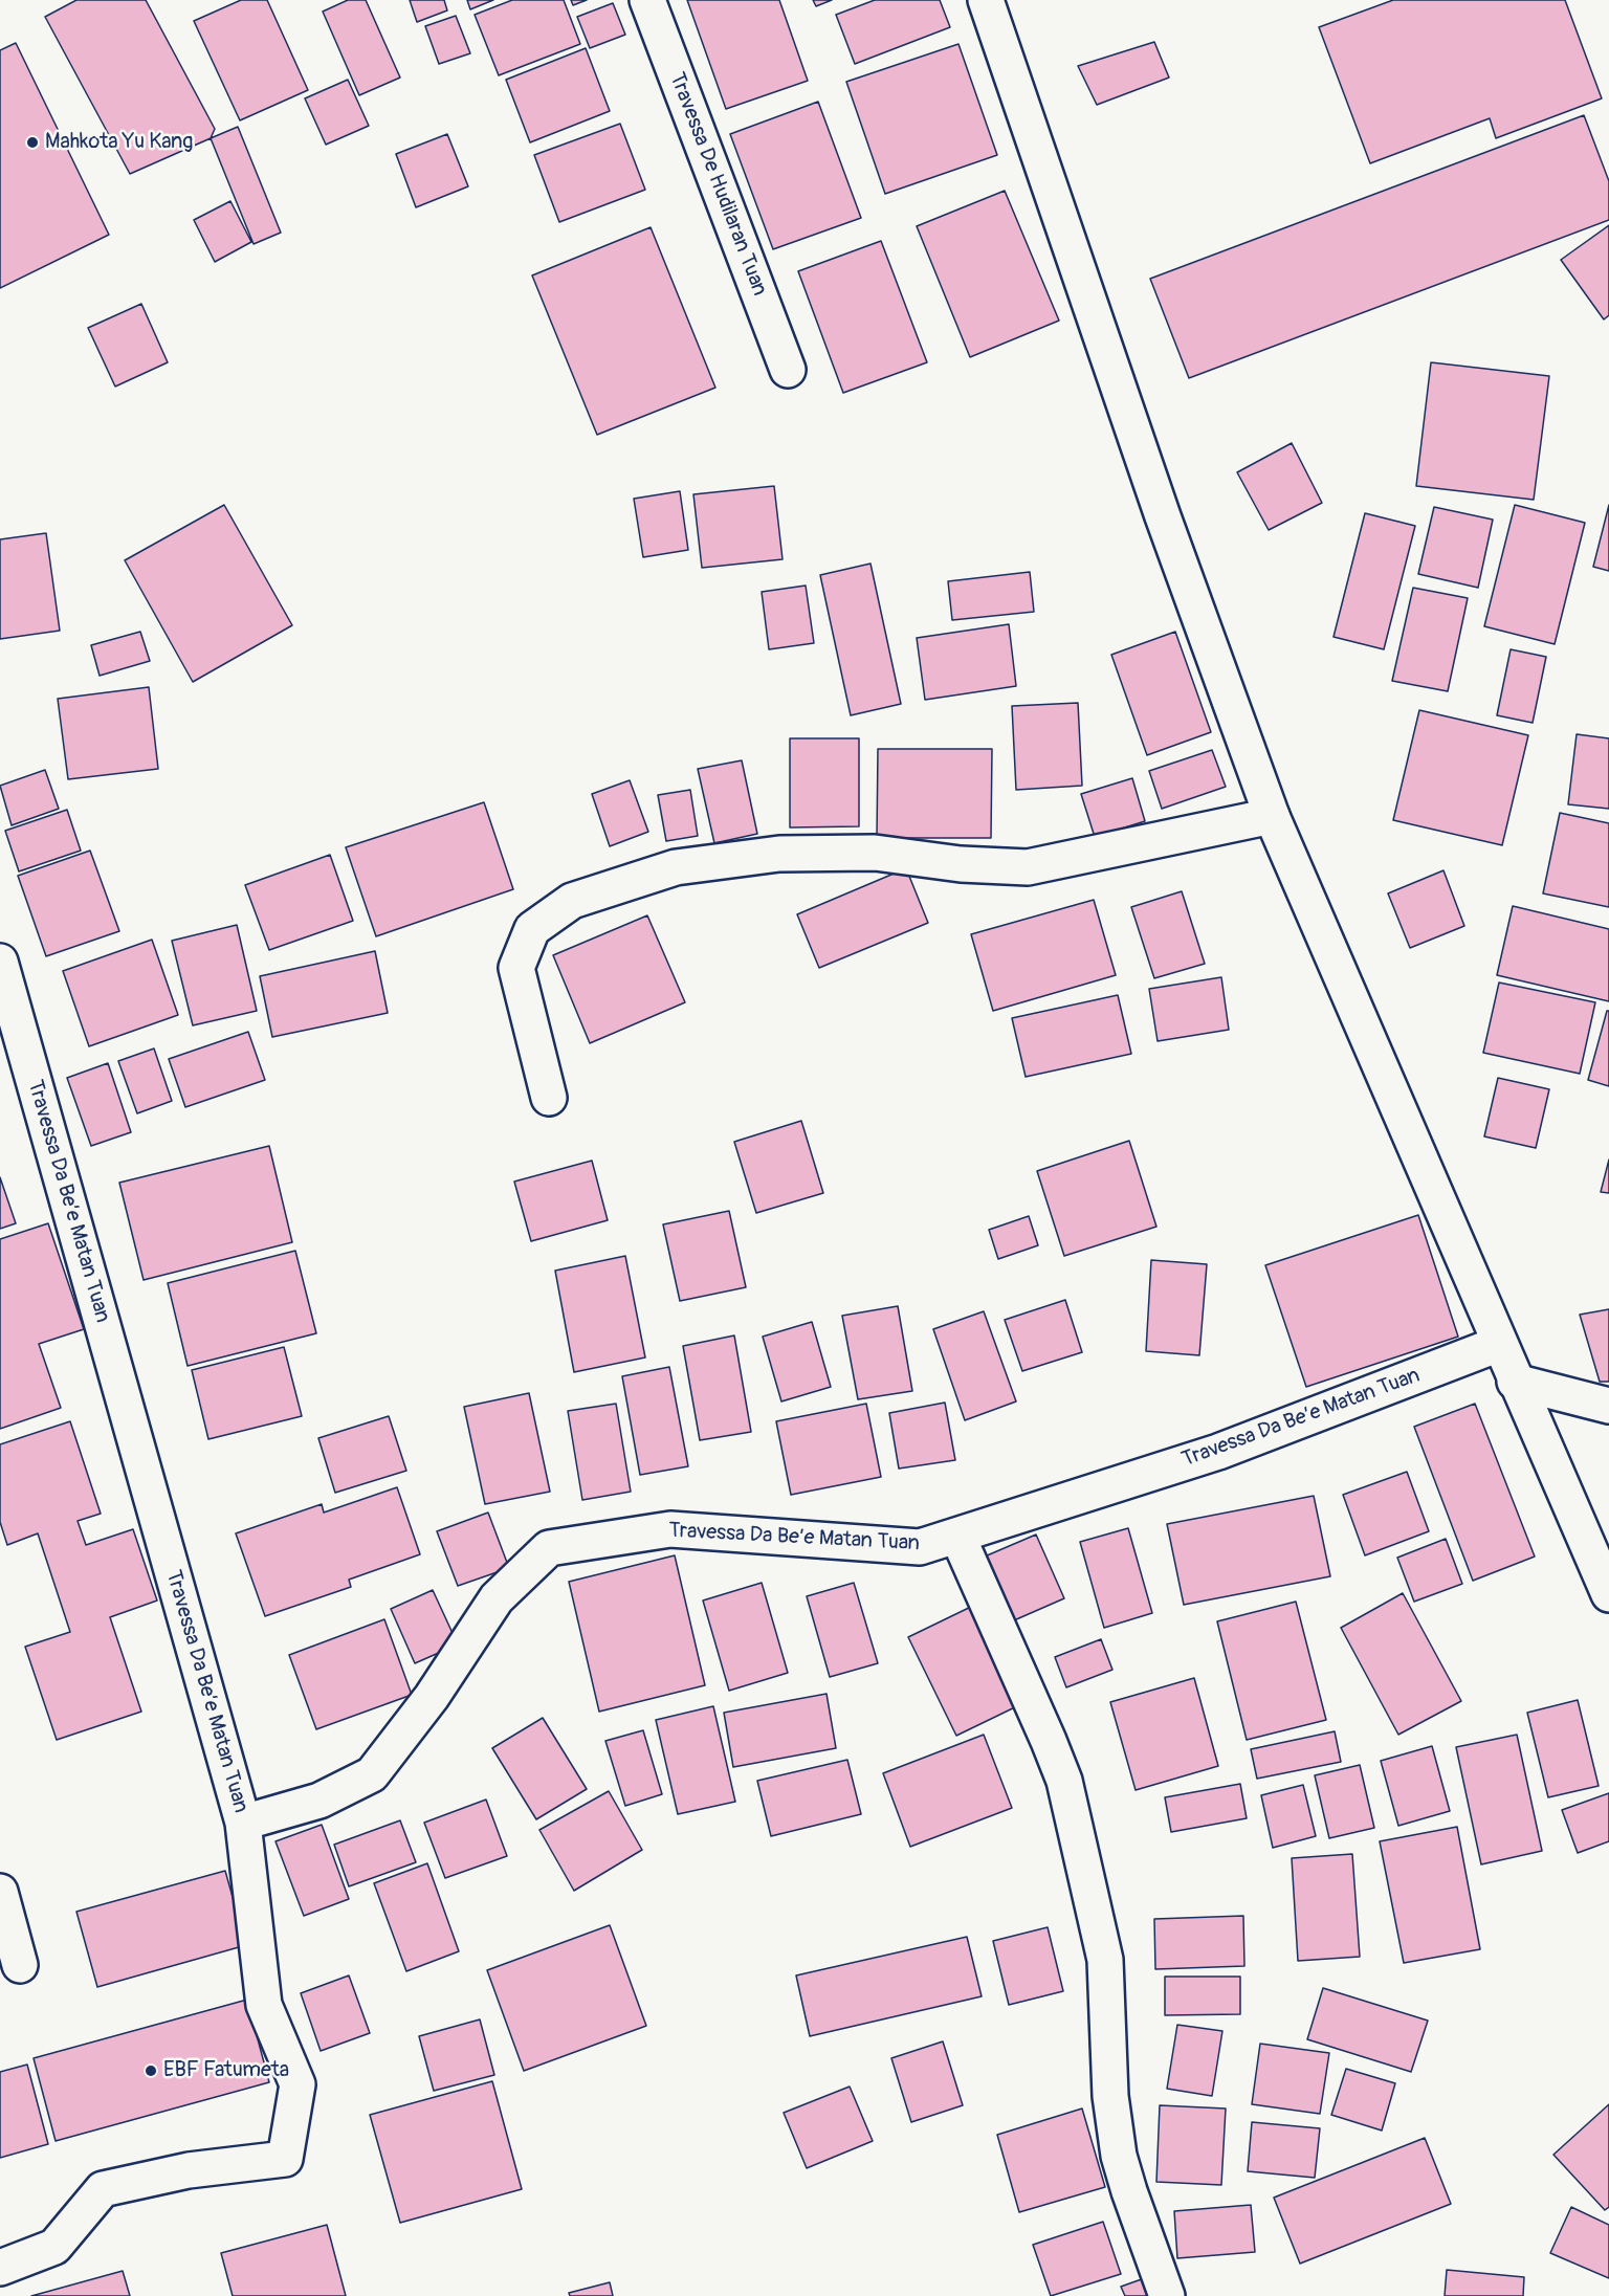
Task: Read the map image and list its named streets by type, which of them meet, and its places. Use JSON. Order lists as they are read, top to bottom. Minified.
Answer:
{"streets":{"street":["Travessa De Hudilaran Tuan","Travessa Da Be’e Matan Tuan"]},"places":["Mahkota Yu Kang","EBF Fatumeta"]}
